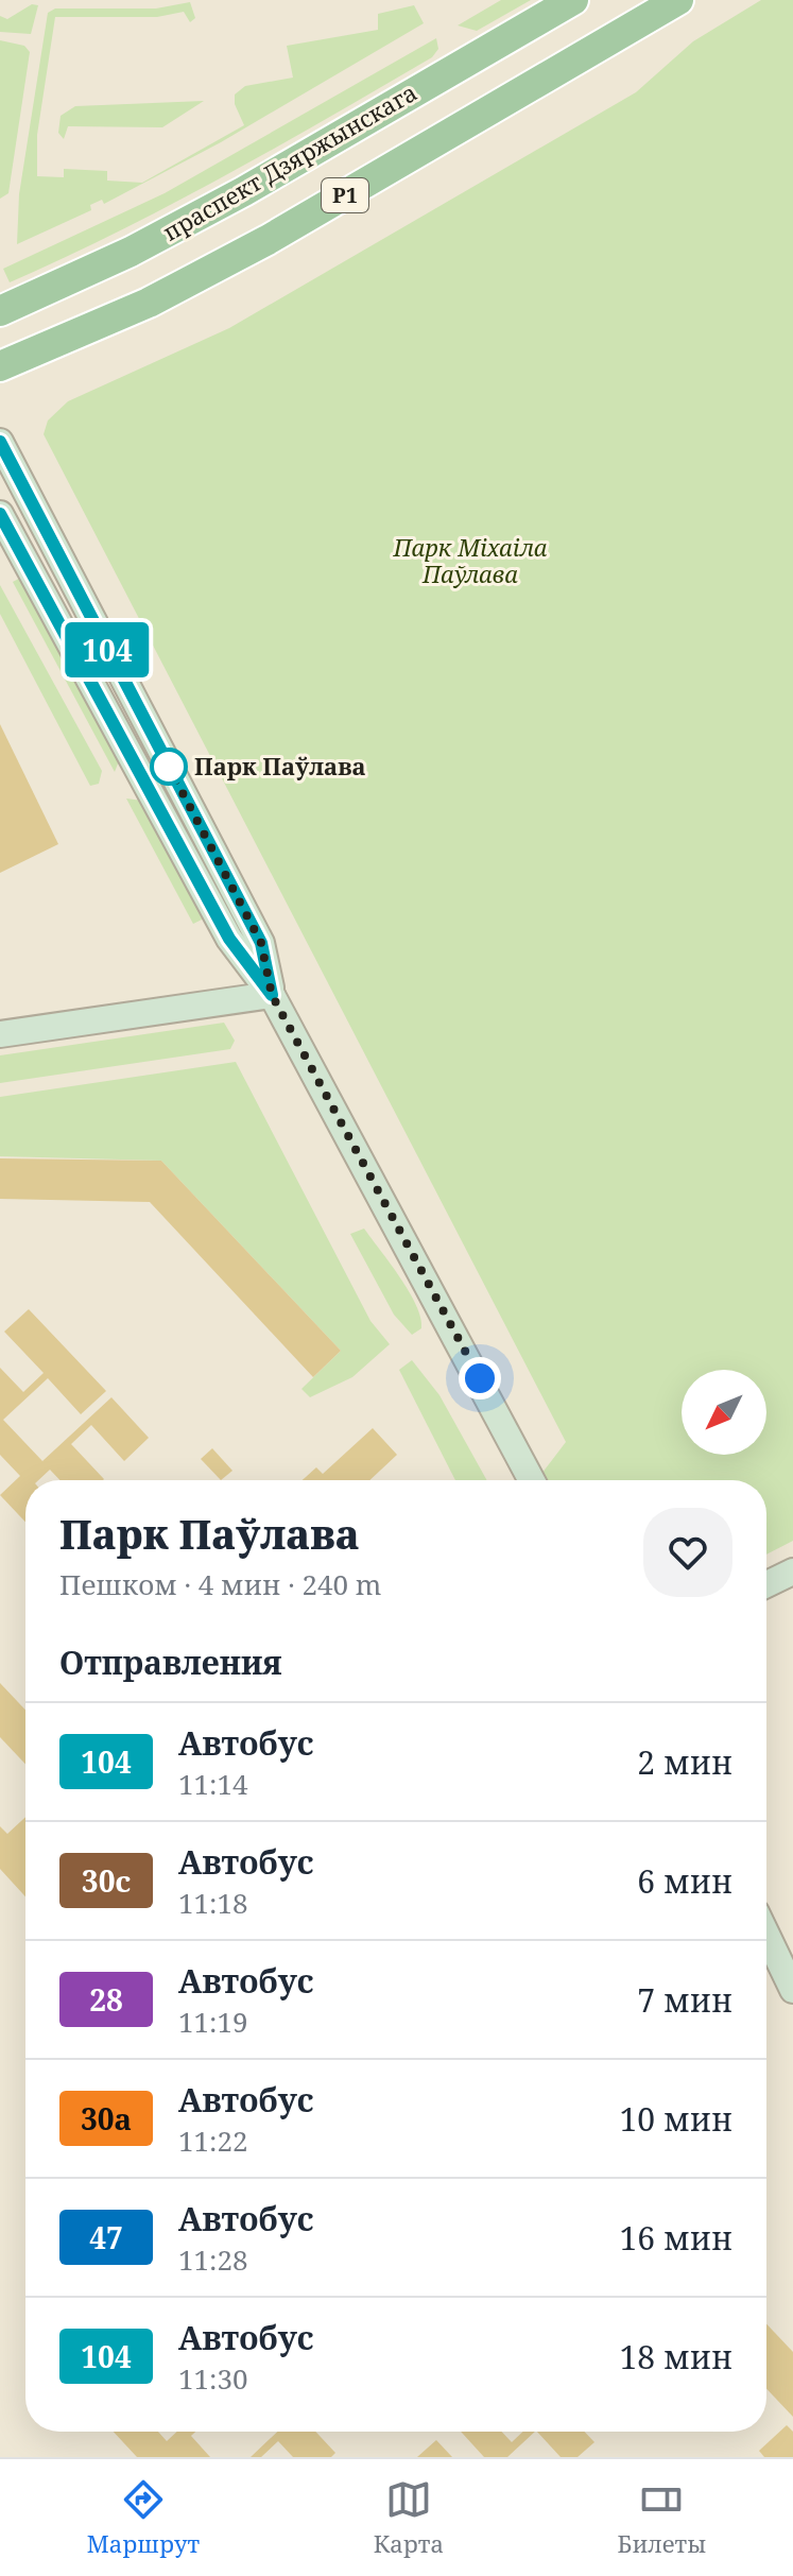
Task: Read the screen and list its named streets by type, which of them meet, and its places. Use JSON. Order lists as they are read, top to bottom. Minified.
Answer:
{"streets":{"main road":["праспект Дзяржынскага","Р1"]},"parks":["Парк Міхаіла Паўлава"],"places":["Парк Паўлава"],"lines":["bus line 104"],"north":"bottom left","page":{"on_map":"104","heading":[["Парк Паўлава","Пешком · 4 мин · 240 m"],"Отправления"],"list":[{"mark":"104","name":"Автобус","note":"11:14","value":"2 мин"},{"mark":"30с","name":"Автобус","note":"11:18","value":"6 мин"},{"mark":"28","name":"Автобус","note":"11:19","value":"7 мин"},{"mark":"30а","name":"Автобус","note":"11:22","value":"10 мин"},{"mark":"47","name":"Автобус","note":"11:28","value":"16 мин"},{"mark":"104","name":"Автобус","note":"11:30","value":"18 мин"}],"tabs":["Маршрут","Карта","Билеты"]}}
